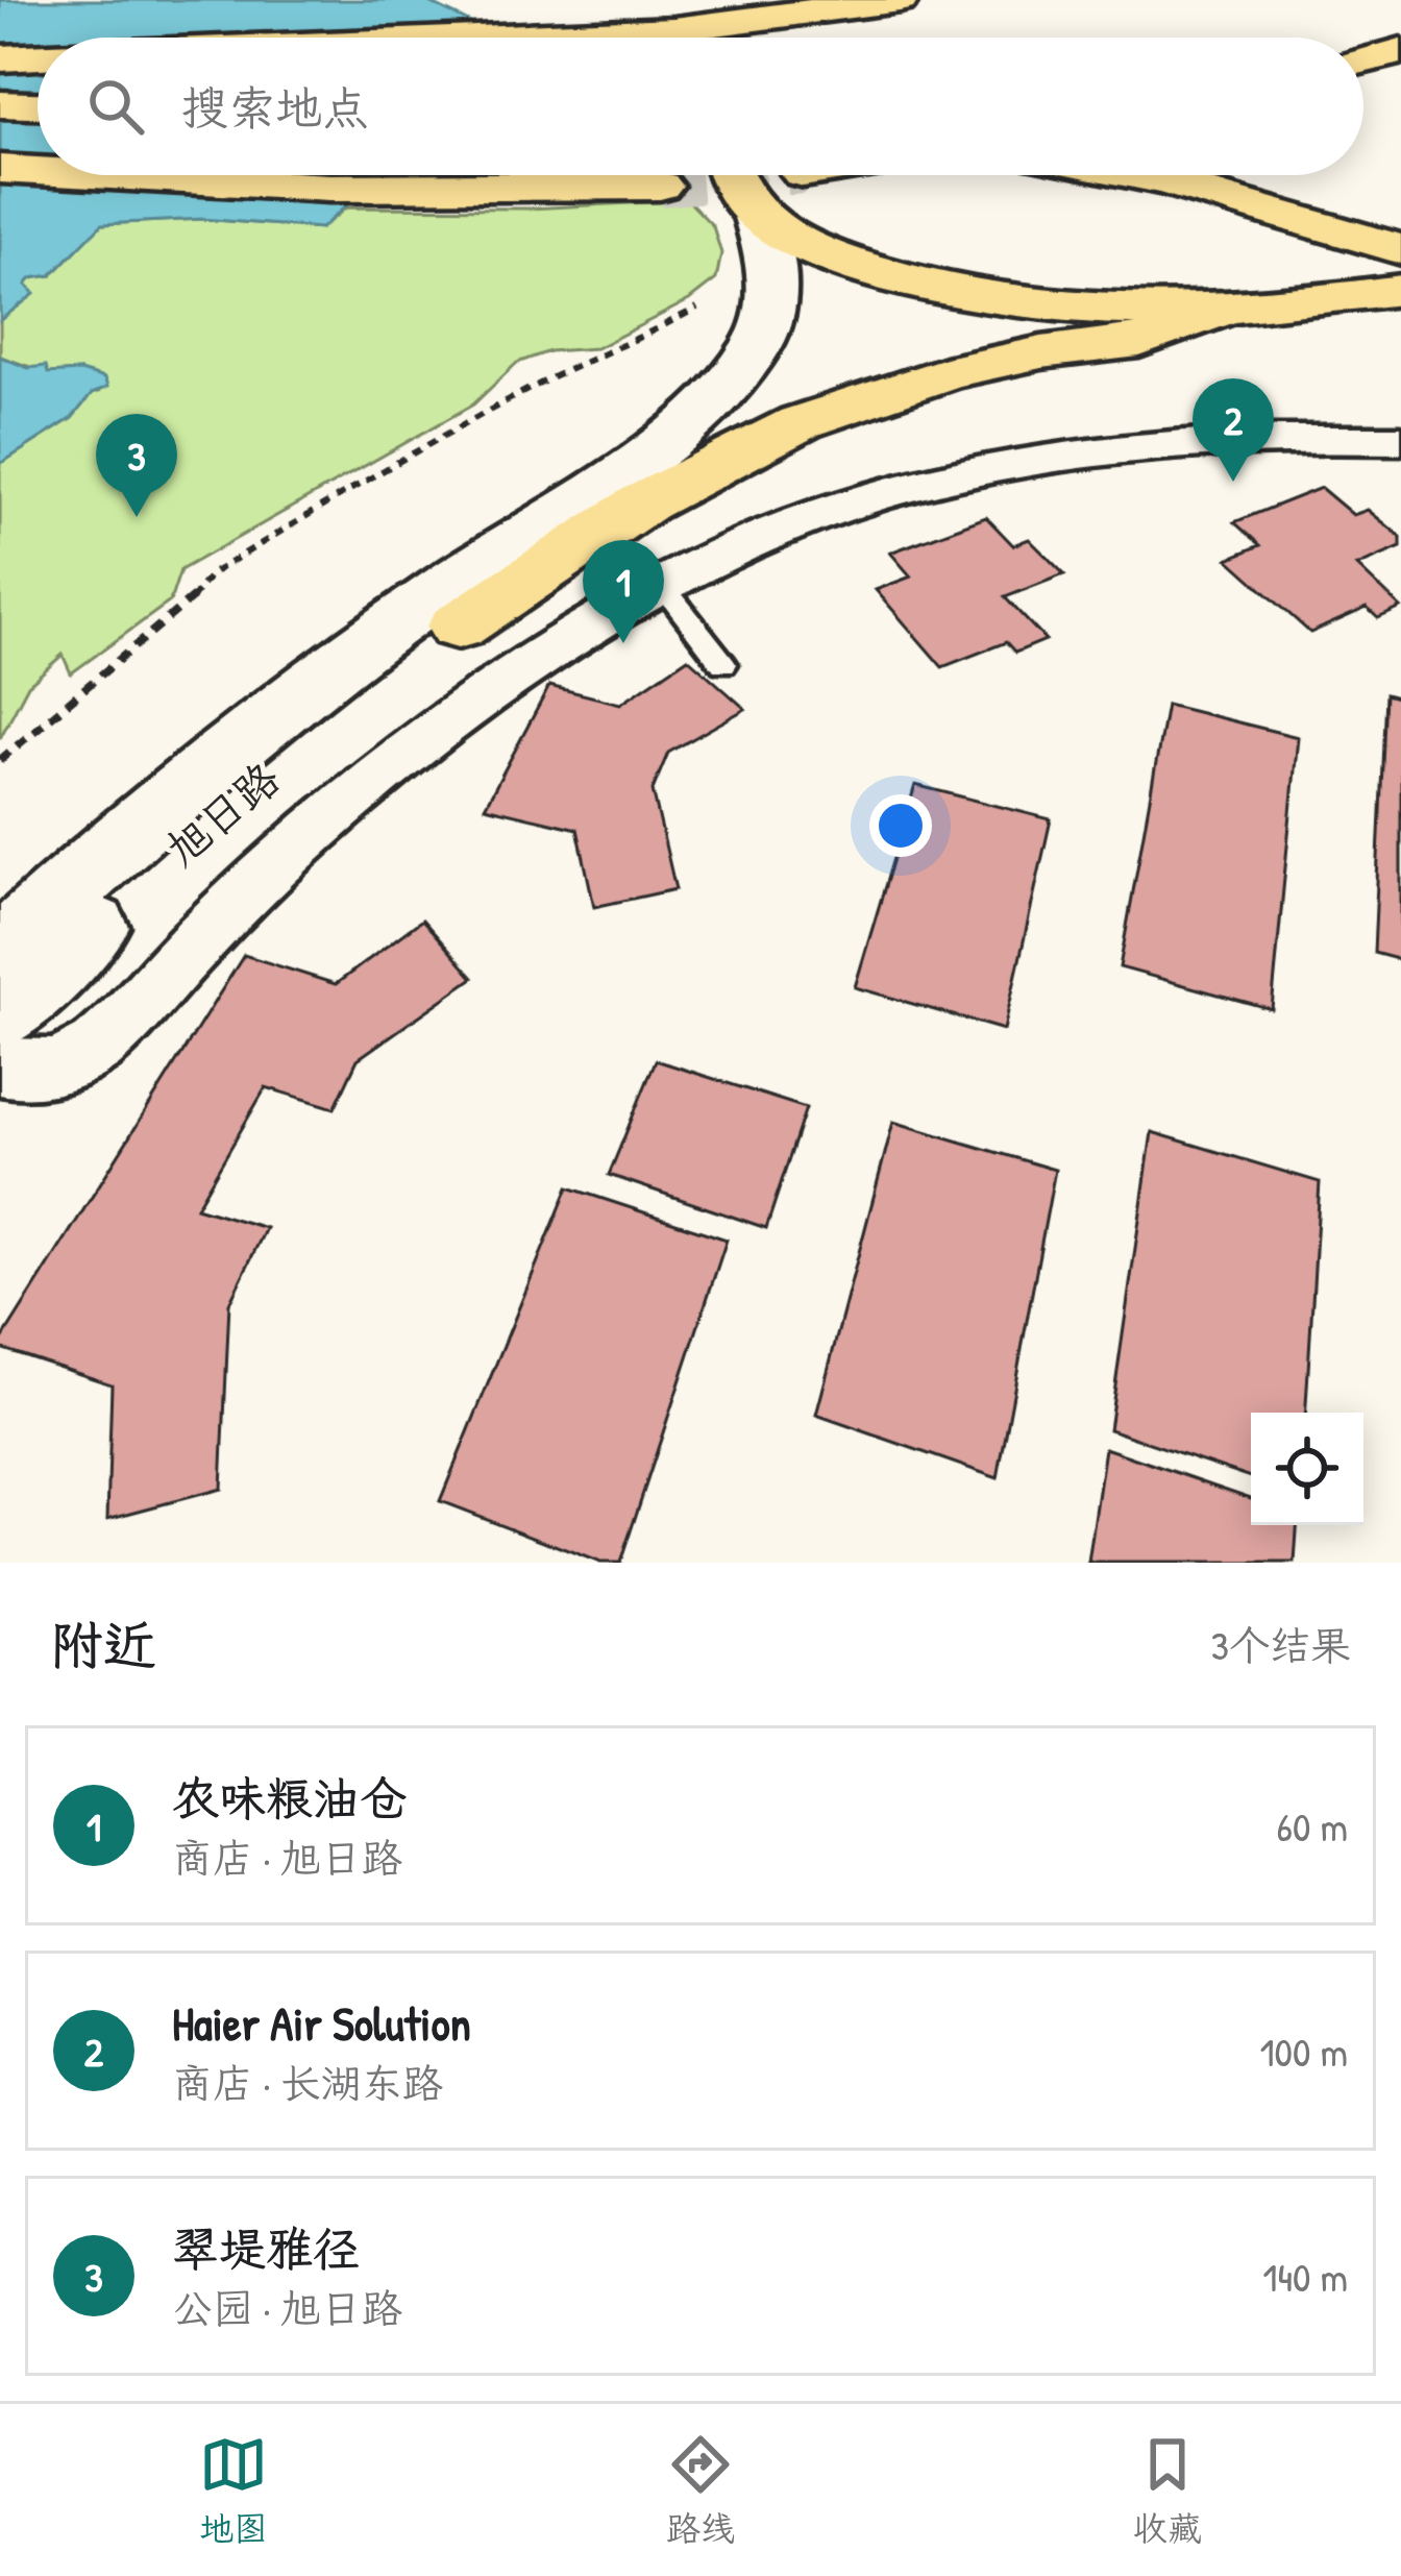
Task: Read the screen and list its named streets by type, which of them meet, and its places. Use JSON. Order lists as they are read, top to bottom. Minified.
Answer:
{"streets":{"main road":["旭日路"]},"page":{"search":"搜索地点","pins":["2","3","1"],"heading":["附近","3个结果"],"list":[{"mark":"1","name":"农味粮油仓","note":"商店 · 旭日路","value":"60 m"},{"mark":"2","name":"Haier Air Solution","note":"商店 · 长湖东路","value":"100 m"},{"mark":"3","name":"翠堤雅径","note":"公园 · 旭日路","value":"140 m"}],"nav":["地图","路线","收藏"]}}
